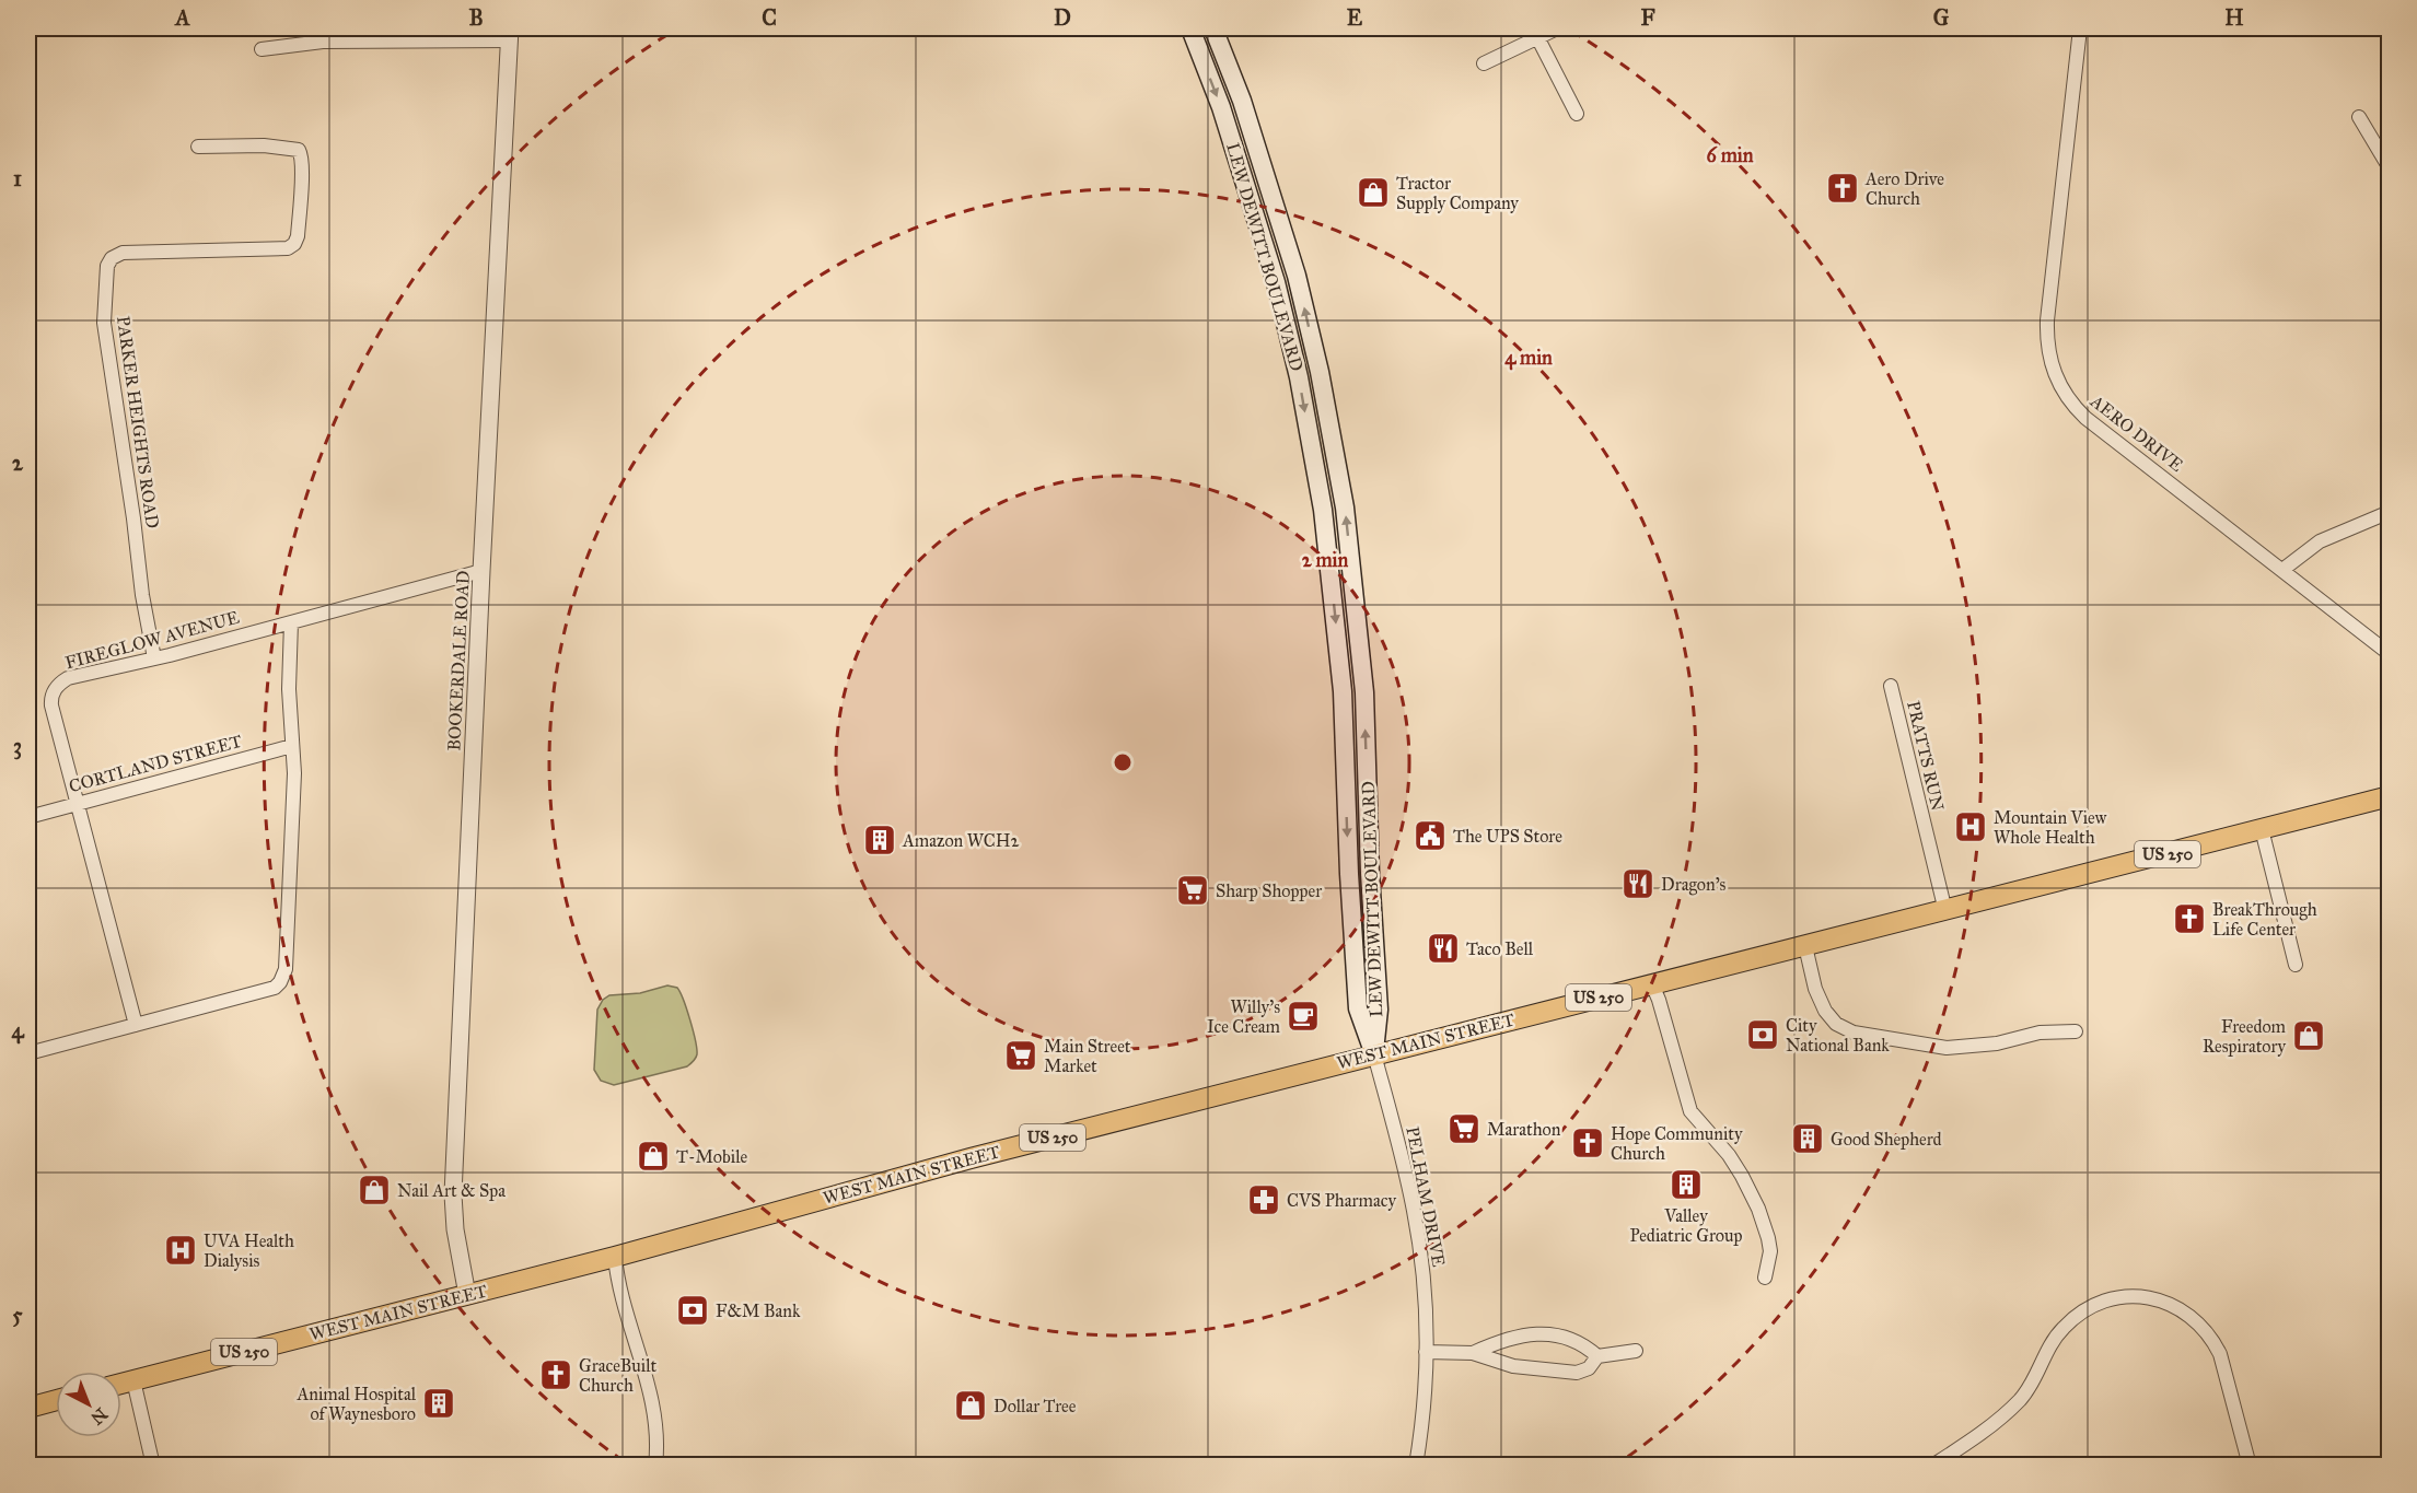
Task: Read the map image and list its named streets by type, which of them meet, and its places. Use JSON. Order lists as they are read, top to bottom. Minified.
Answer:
{"streets":{"main road":["LEW DEWITT BOULEVARD","US 250","WEST MAIN STREET"],"street":["PARKER HEIGHTS ROAD","AERO DRIVE","FIREGLOW AVENUE","BOOKERDALE ROAD","PRATTS RUN","CORTLAND STREET","PELHAM DRIVE"]},"crossings":[["LEW DEWITT BOULEVARD","WEST MAIN STREET"],["LEW DEWITT BOULEVARD","PELHAM DRIVE"],["PARKER HEIGHTS ROAD","FIREGLOW AVENUE"],["FIREGLOW AVENUE","BOOKERDALE ROAD"],["FIREGLOW AVENUE","CORTLAND STREET"],["BOOKERDALE ROAD","WEST MAIN STREET"],["PRATTS RUN","US 250"],["PRATTS RUN","WEST MAIN STREET"],["US 250","WEST MAIN STREET"],["WEST MAIN STREET","PELHAM DRIVE"]],"places":{"church":["Aero Drive Church","BreakThrough Life Center","Hope Community Church","GraceBuilt Church"],"shop":["Tractor Supply Company","Freedom Respiratory","T-Mobile","Nail Art & Spa","Dollar Tree"],"hospital":["Mountain View Whole Health","UVA Health Dialysis"],"public building":["The UPS Store"],"building":["Amazon WCH2","Good Shepherd","Valley Pediatric Group","Animal Hospital of Waynesboro"],"restaurant":["Dragon's","Taco Bell"],"supermarket":["Sharp Shopper","Main Street Market","Marathon"],"cafe":["Willy's Ice Cream"],"bank":["City National Bank","F&M Bank"],"pharmacy":["CVS Pharmacy"]},"north":"bottom right","grid":{"columns":["A","B","C","D","E","F","G","H"],"rows":["1","2","3","4","5"]},"rings":["6 min","4 min","2 min"]}
